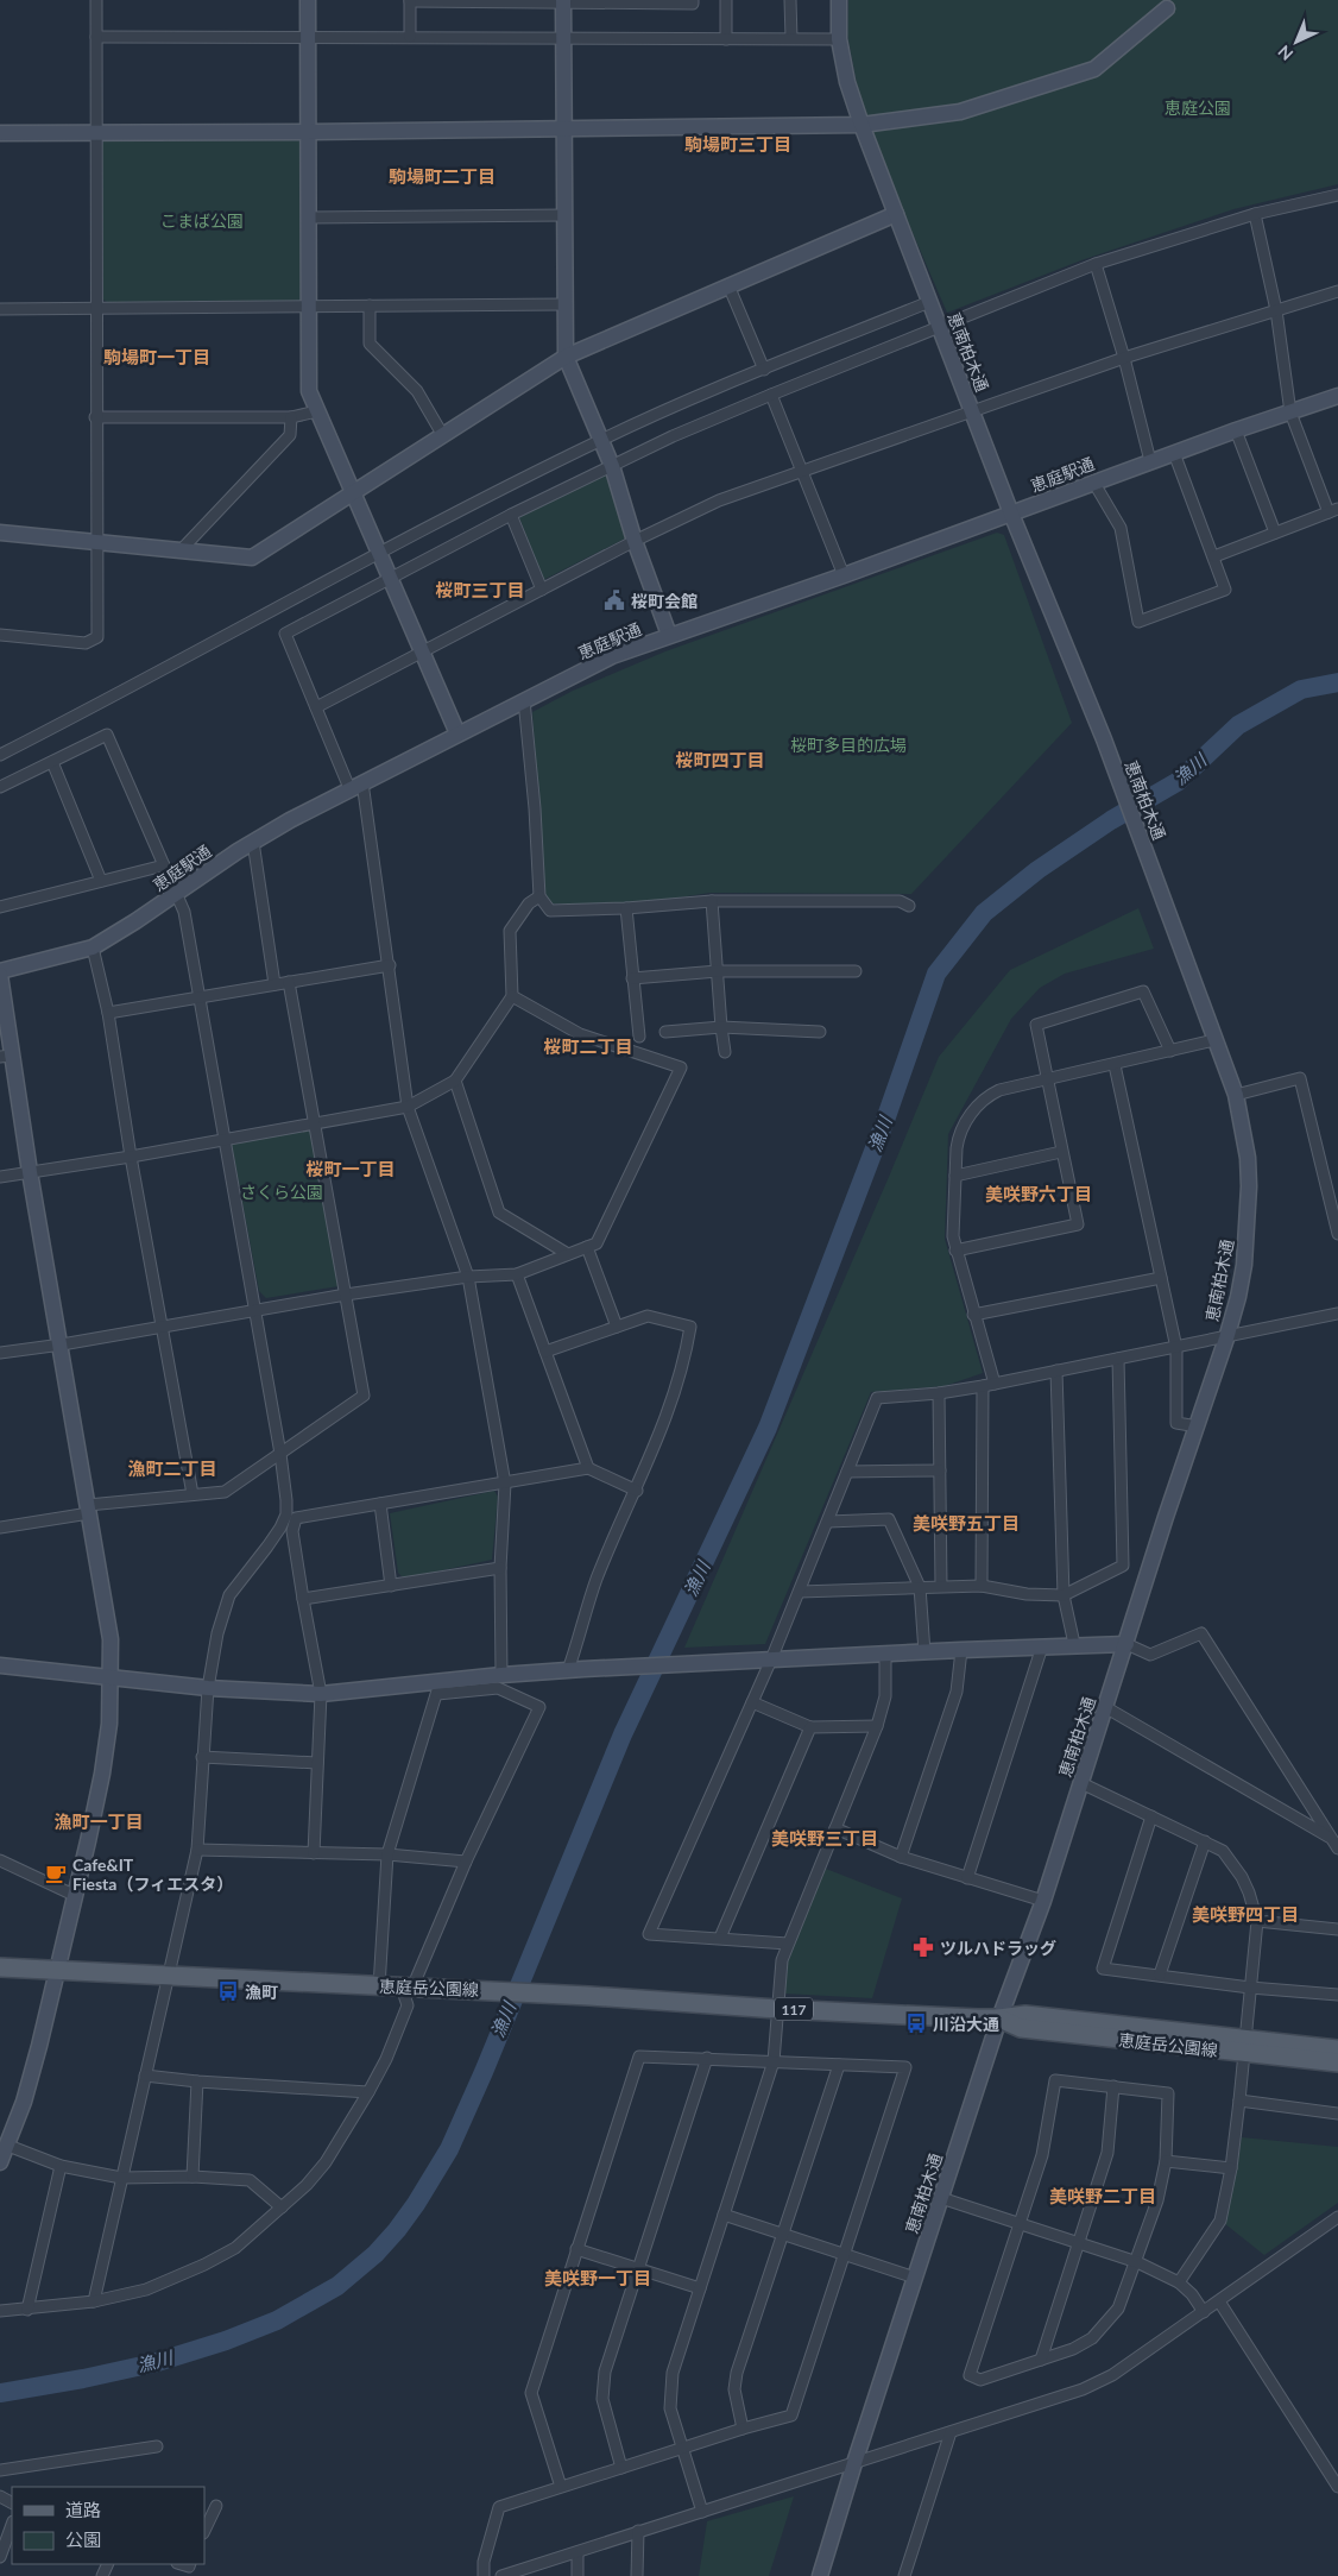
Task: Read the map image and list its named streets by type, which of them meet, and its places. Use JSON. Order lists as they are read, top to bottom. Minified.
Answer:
{"streets":{"main road":["恵庭岳公園線","117"],"street":["恵南柏木通","恵庭駅通"]},"crossings":[["恵南柏木通","恵庭駅通"],["恵南柏木通","恵庭岳公園線"]],"districts":["駒場町三丁目","駒場町二丁目","駒場町一丁目","桜町三丁目","桜町四丁目","桜町二丁目","桜町一丁目","美咲野六丁目","漁町二丁目","美咲野五丁目","漁町一丁目","美咲野三丁目","美咲野四丁目","美咲野二丁目","美咲野一丁目"],"water":["漁川"],"parks":["恵庭公園","こまば公園","桜町多目的広場","さくら公園"],"places":{"public building":["桜町会館"],"cafe":["Cafe&IT Fiesta（フィエスタ）"],"pharmacy":["ツルハドラッグ"],"bus stop":["漁町","川沿大通"]},"legend":["道路","公園"],"north":"bottom left"}
